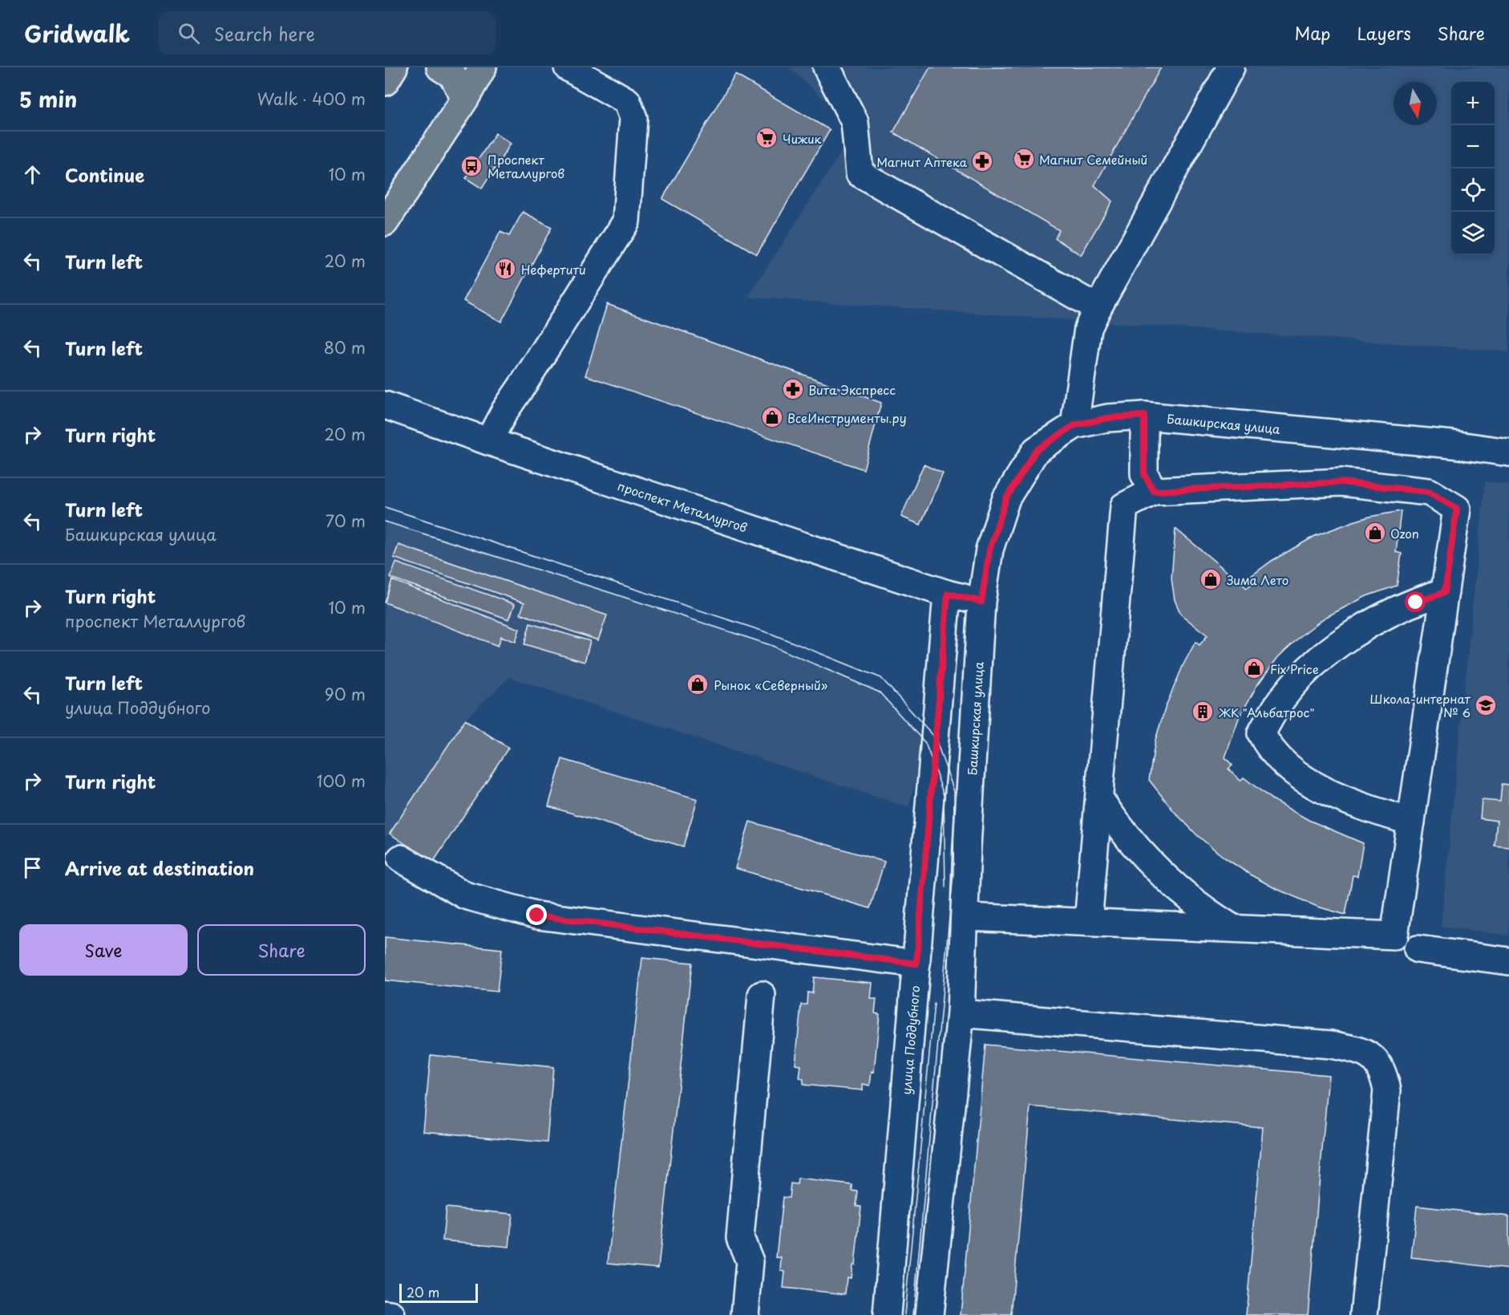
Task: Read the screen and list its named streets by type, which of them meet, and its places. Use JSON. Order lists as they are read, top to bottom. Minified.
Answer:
{"streets":{"street":["Башкирская улица","проспект Металлургов","улица Поддубного"]},"crossings":[["Башкирская улица","проспект Металлургов"],["проспект Металлургов","улица Поддубного"]],"places":{"supermarket":["Чижик","Магнит Семейный"],"pharmacy":["Магнит Аптека","Вита Экспресс"],"bus stop":["Проспект Металлургов"],"restaurant":["Нефертити"],"shop":["ВсеИнструменты.ру","Ozon","Зима Лето","Fix Price","Рынок «Северный»"],"school or university":["Школа-интернат № 6"],"building":["ЖК \"Альбатрос\""]},"scale_bar":"20 m","north":"bottom","page":{"header":"Gridwalk","search":"Search here","nav":["Map","Layers","Share"],"heading":["5 min","Walk · 400 m"],"map_buttons":["+","−"],"list":[["Continue","10 m"],["Turn left","20 m"],["Turn left","80 m"],["Turn right","20 m"],["Turn left","Башкирская улица","70 m"],["Turn right","проспект Металлургов","10 m"],["Turn left","улица Поддубного","90 m"],["Turn right","100 m"],"Arrive at destination"],"buttons":["Save","Share"],"scale":"20 m"}}
